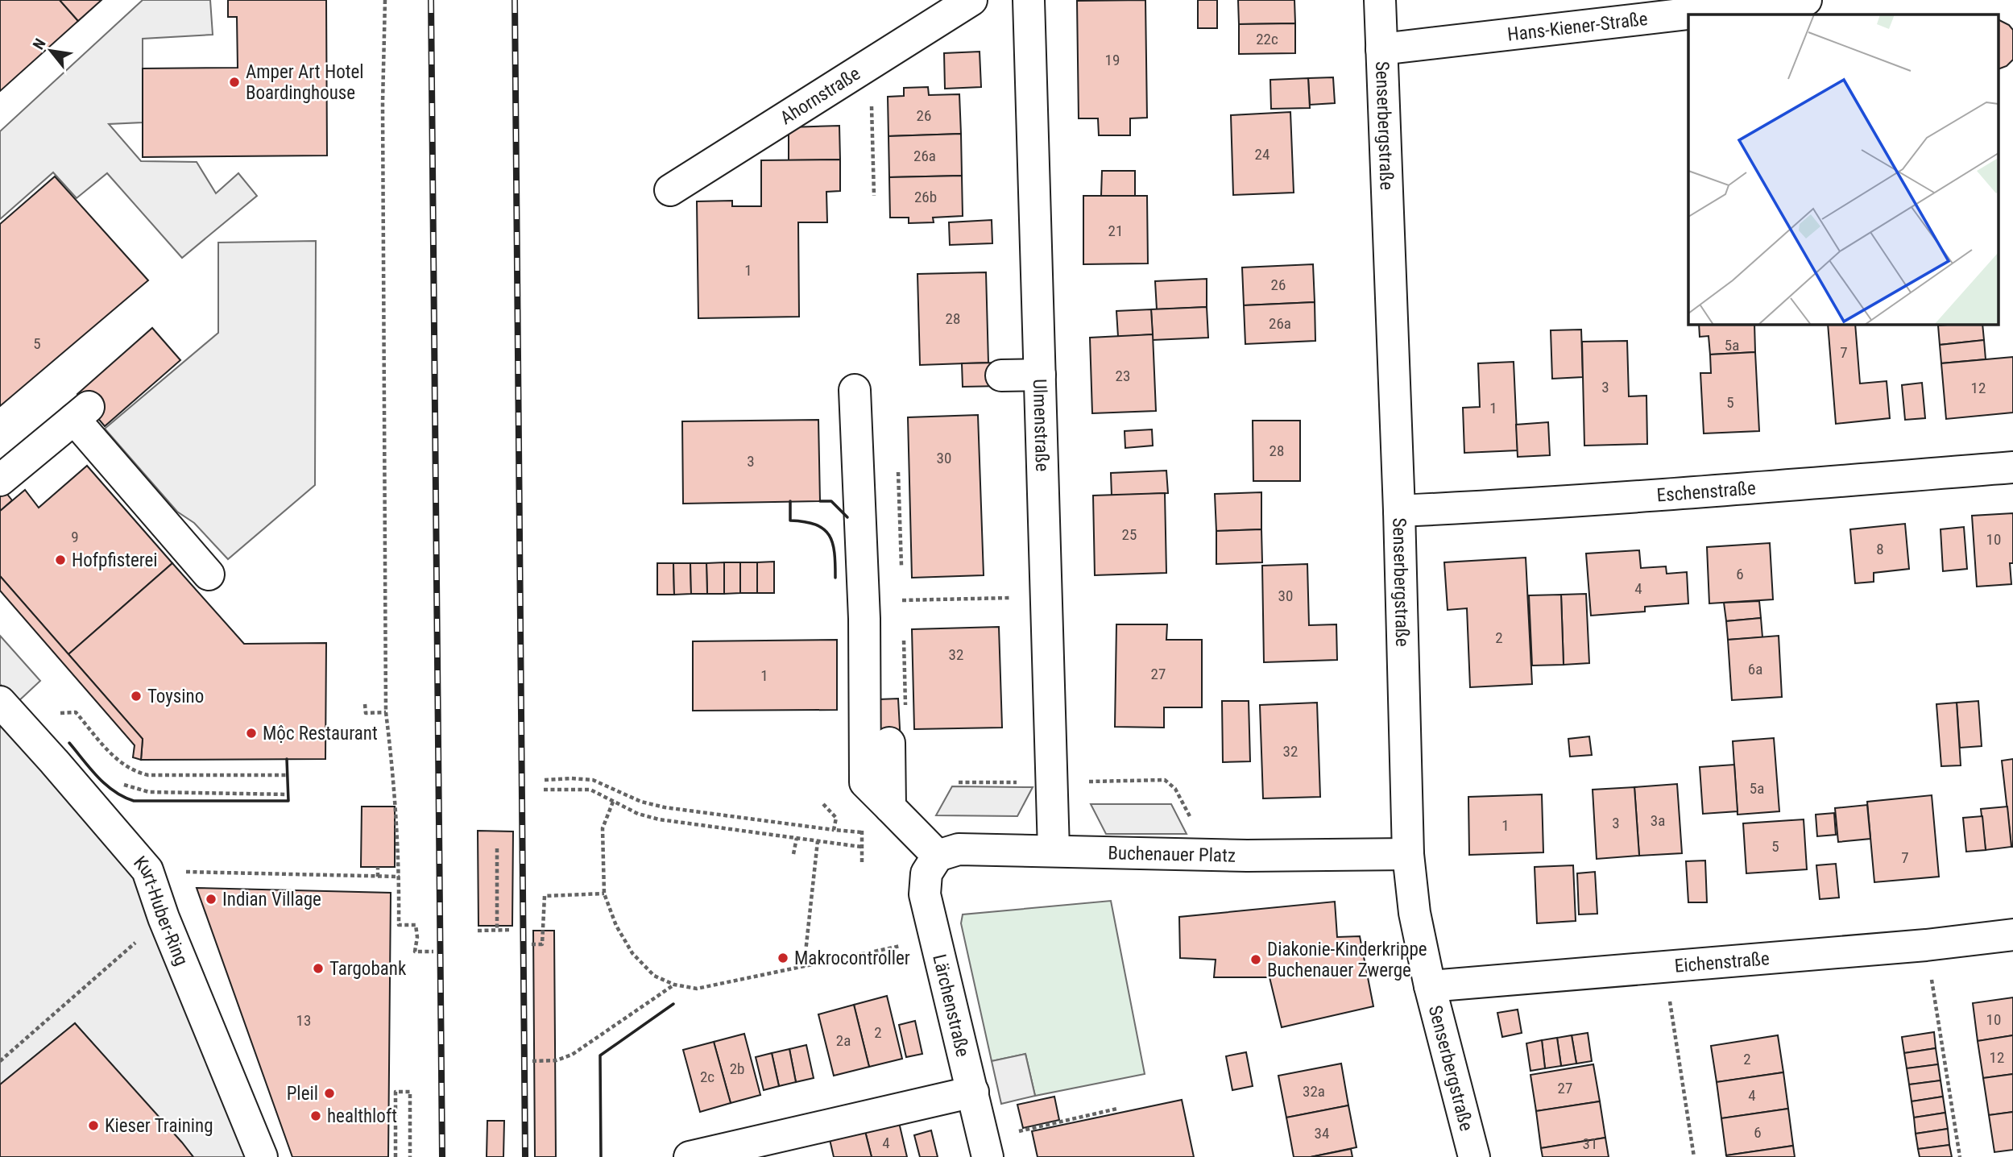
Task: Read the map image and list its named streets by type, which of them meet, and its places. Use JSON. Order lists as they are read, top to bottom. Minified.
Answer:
{"streets":{"street":["Hans-Kiener-Straße","Ahornstraße","Senserbergstraße","Ulmenstraße","Eschenstraße","Buchenauer Platz","Kurt-Huber-Ring","Eichenstraße","Lärchenstraße"]},"crossings":[["Hans-Kiener-Straße","Senserbergstraße"],["Senserbergstraße","Eschenstraße"],["Senserbergstraße","Buchenauer Platz"],["Senserbergstraße","Eichenstraße"],["Ulmenstraße","Buchenauer Platz"],["Buchenauer Platz","Lärchenstraße"]],"places":["Amper Art Hotel Boardinghouse","Hofpfisterei","Toysino","Mộc Restaurant","Indian Village","Makrocontroller","Diakonie-Kinderkrippe Buchenauer Zwerge","Targobank","Pleil","healthloft","Kieser Training"],"house_numbers":["22c","19","26","24","26a","26b","21","1","26","28","26a","5","5a","7","23","3","12","5","1","28","30","3","25","9","10","8","6","4","30","2","32","6a","27","1","32","5a","3a","3","1","5","7","10","13","2","2a","12","2","2b","2c","27","32a","4","6","34","4","31"],"north":"top left"}
